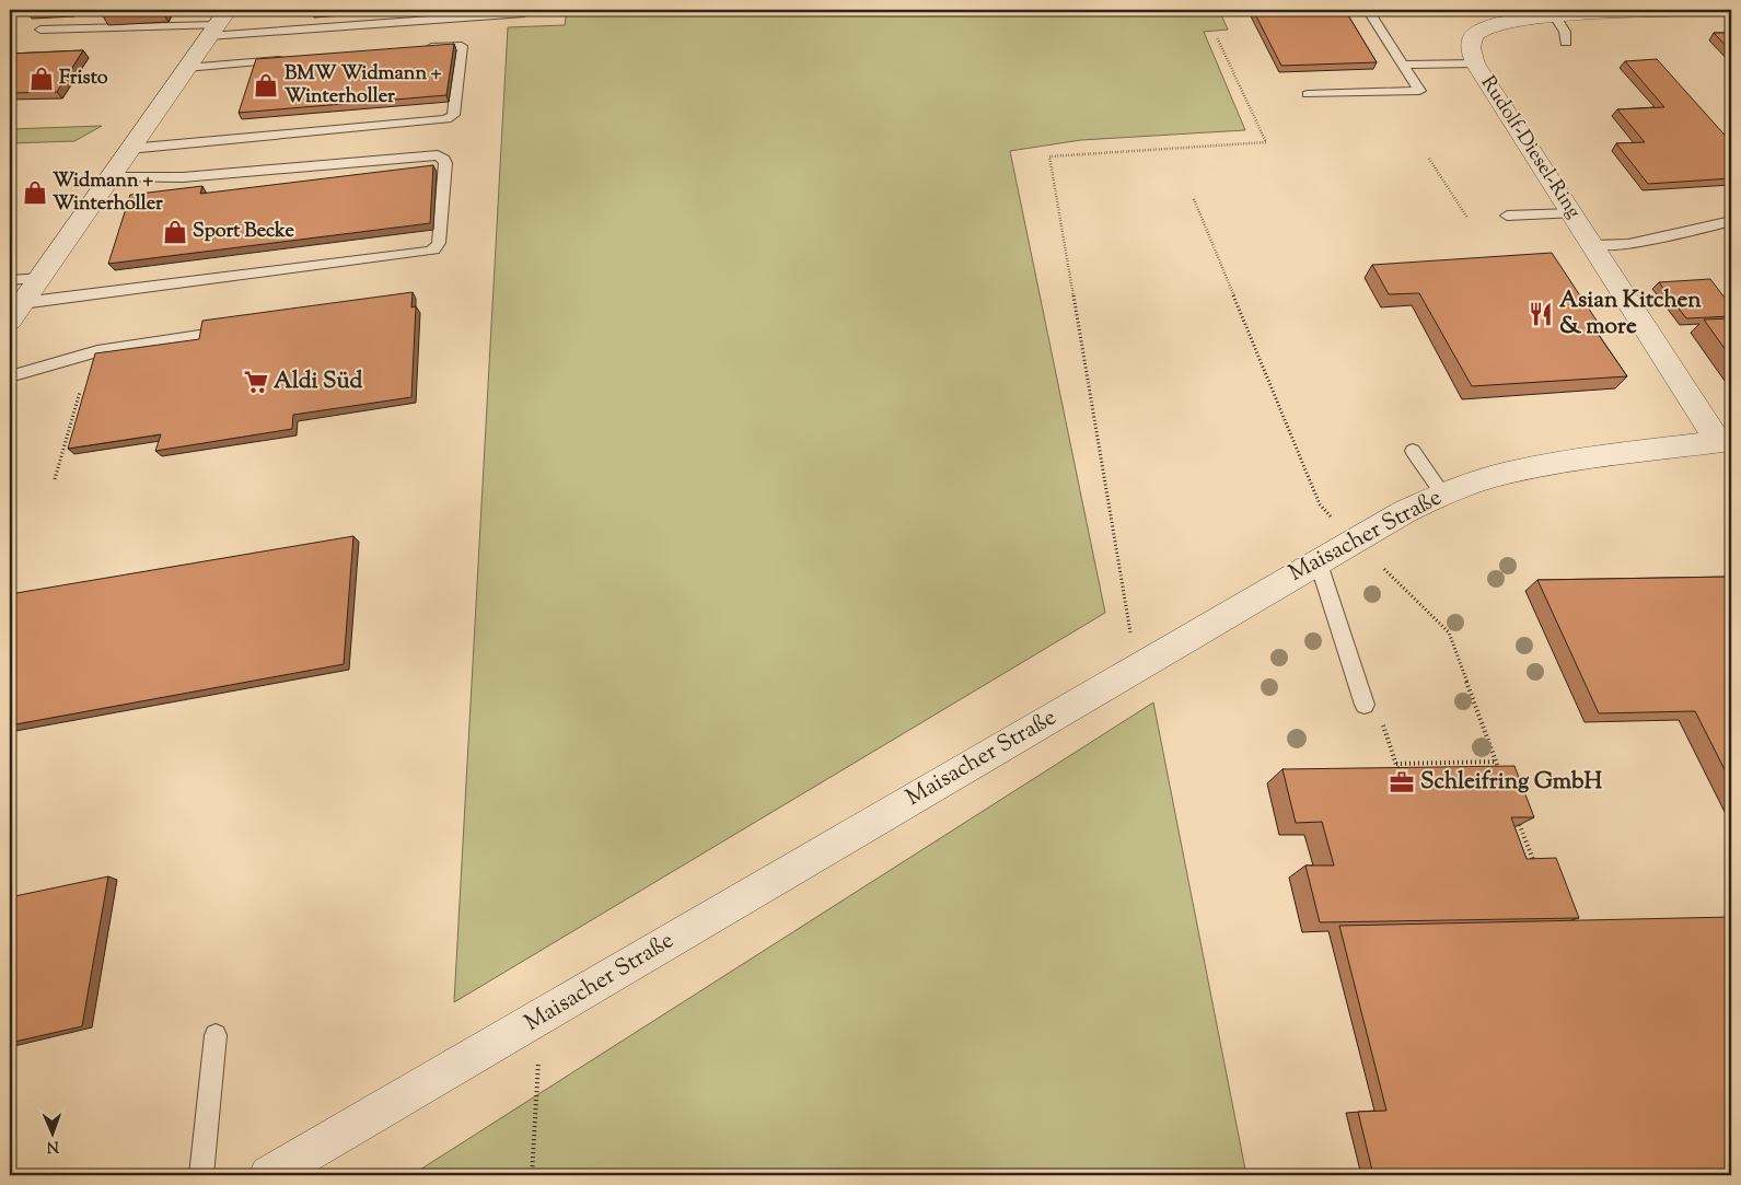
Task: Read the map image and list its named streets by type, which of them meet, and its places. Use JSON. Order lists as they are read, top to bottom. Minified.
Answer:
{"streets":{"street":["Rudolf-Diesel-Ring","Maisacher Straße"]},"crossings":[["Rudolf-Diesel-Ring","Maisacher Straße"]],"places":{"shop":["Fristo","BMW Widmann + Winterholler","Widmann + Winterholler","Sport Becke"],"restaurant":["Asian Kitchen & more"],"supermarket":["Aldi Süd"],"office":["Schleifring GmbH"]},"north":"bottom"}
